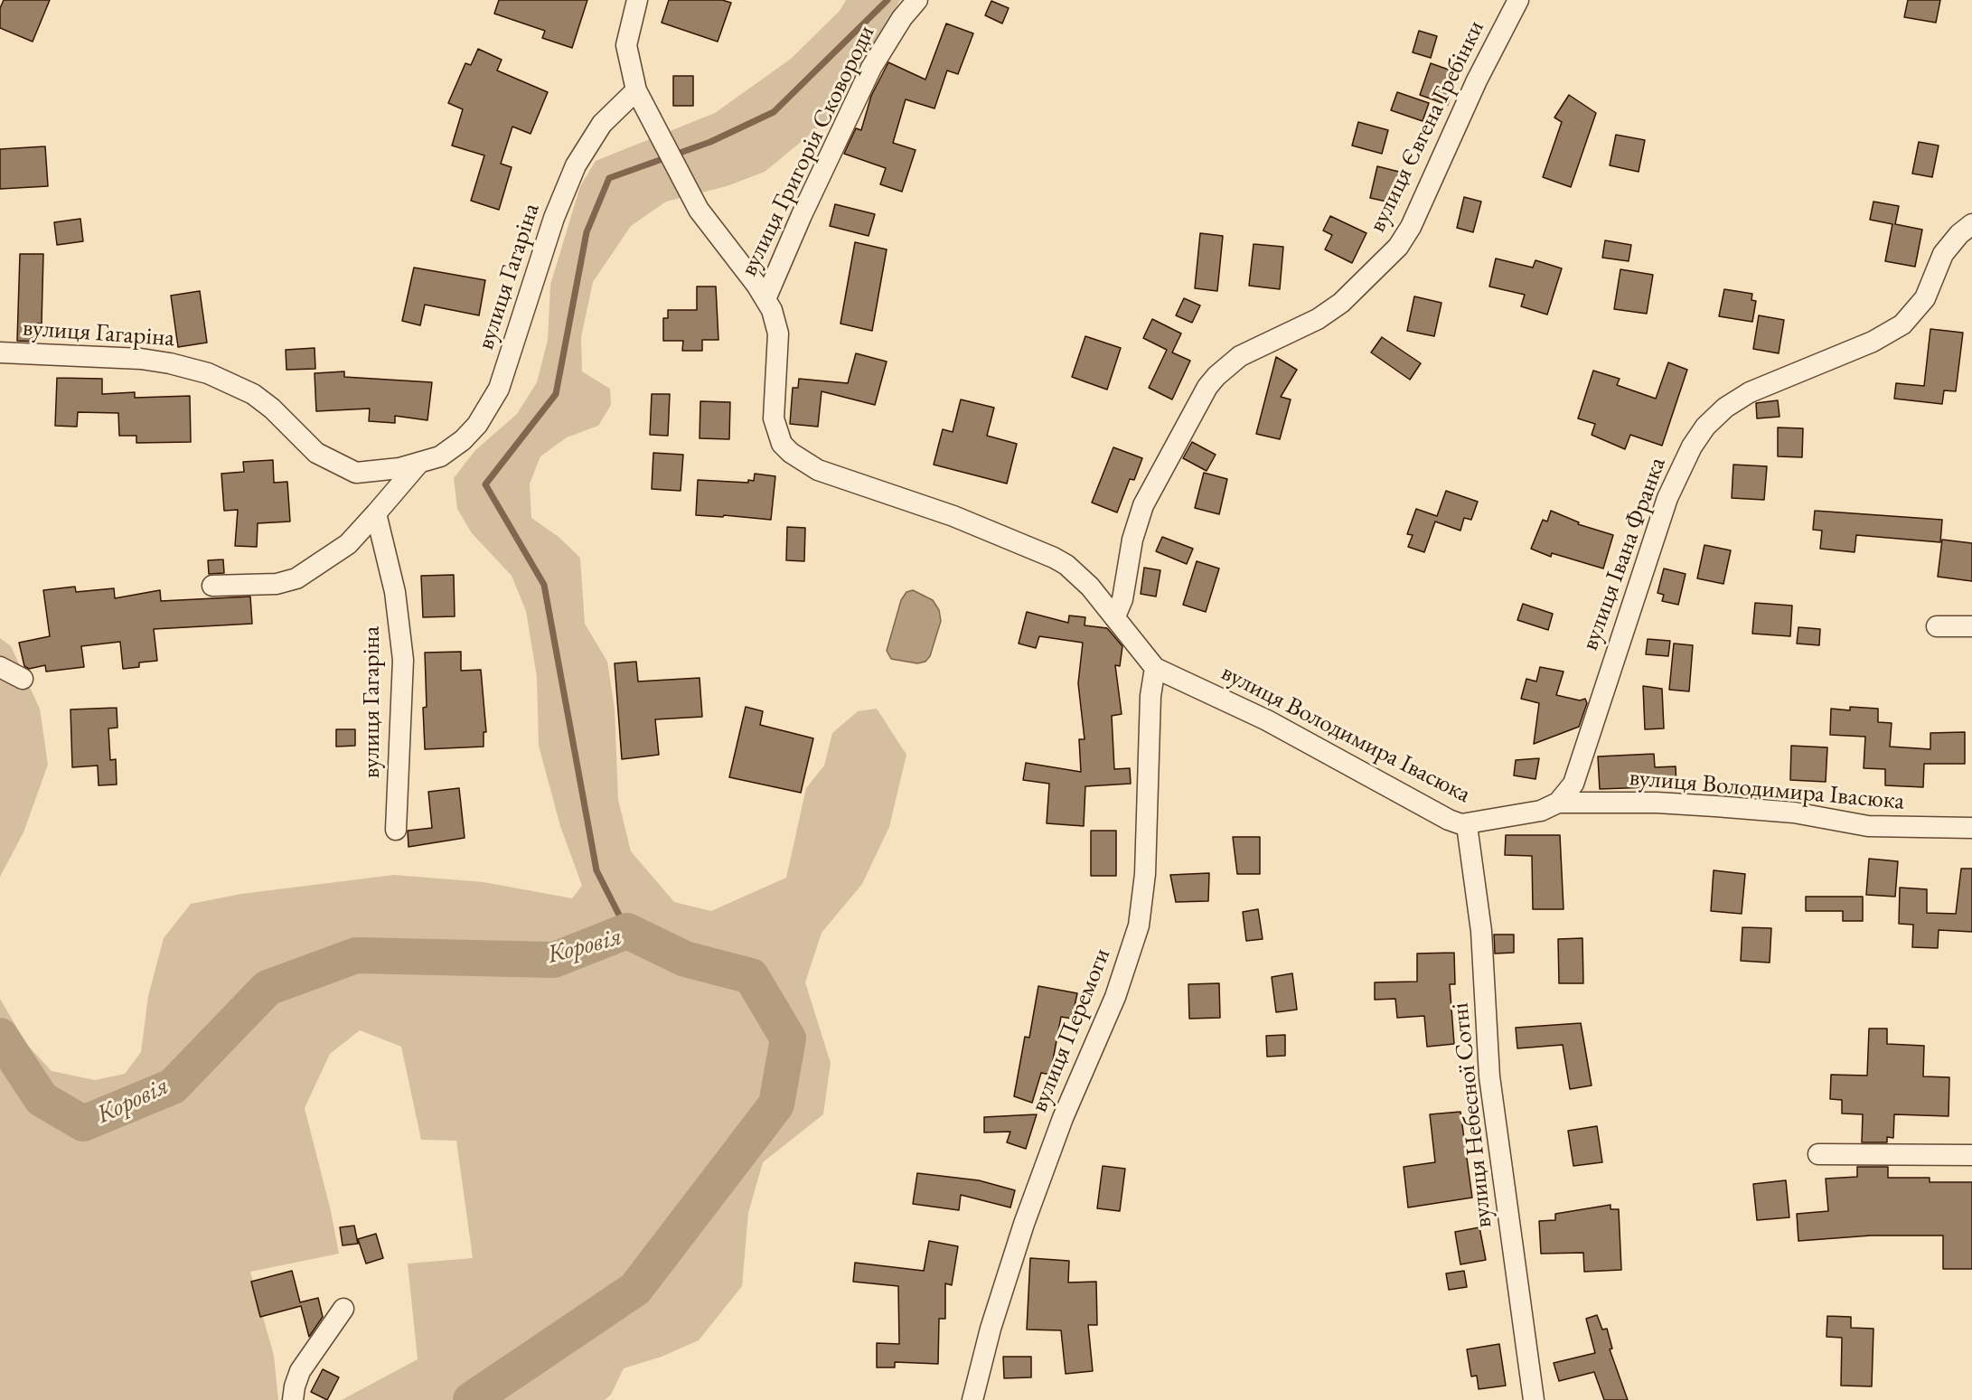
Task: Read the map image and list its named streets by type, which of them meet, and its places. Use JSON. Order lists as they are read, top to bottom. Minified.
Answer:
{"streets":{"street":["вулиця Євгена Гребінки","вулиця Григорія Сковороди","вулиця Гагаріна","вулиця Івана Франка","вулиця Володимира Івасюка","вулиця Перемоги","вулиця Небесної Сотні"]},"crossings":[["вулиця Івана Франка","вулиця Володимира Івасюка"],["вулиця Володимира Івасюка","вулиця Перемоги"],["вулиця Володимира Івасюка","вулиця Небесної Сотні"]],"water":["Коровія"]}
